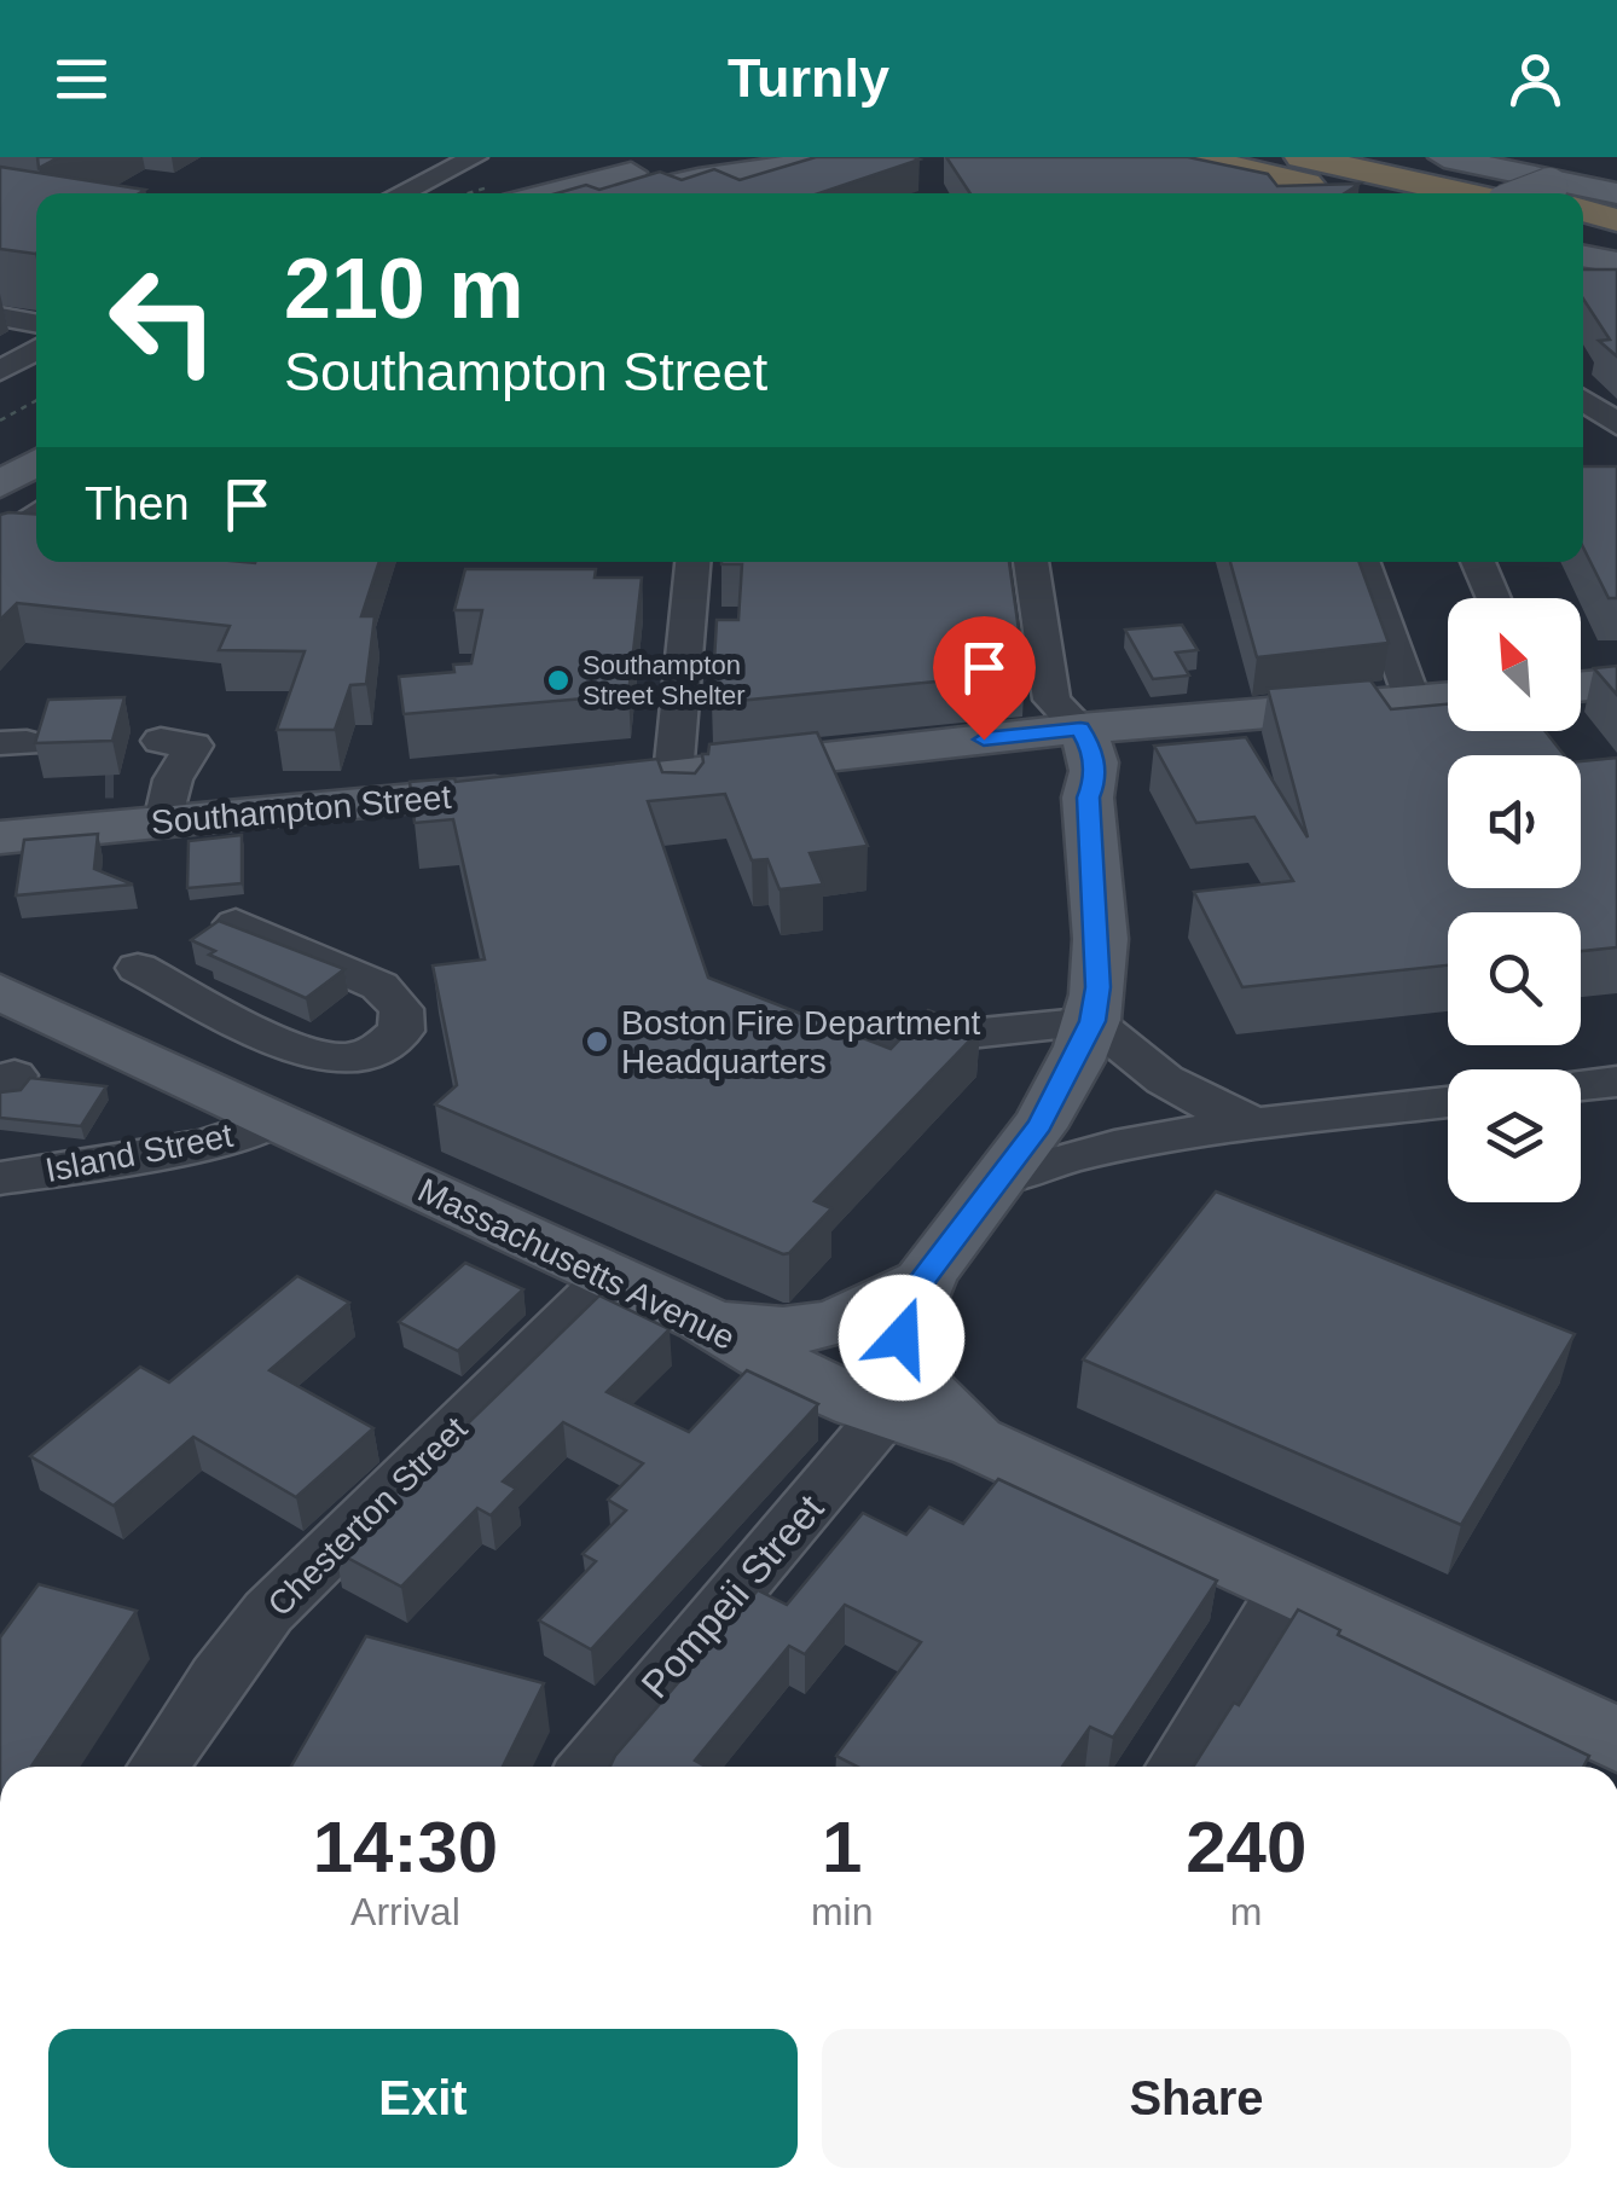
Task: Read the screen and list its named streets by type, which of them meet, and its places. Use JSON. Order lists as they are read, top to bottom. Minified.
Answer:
{"streets":{"main road":["Southampton Street","Massachusetts Avenue"],"street":["Island Street","Chesterton Street","Pompeii Street"]},"crossings":[["Island Street","Massachusetts Avenue"],["Massachusetts Avenue","Chesterton Street"],["Massachusetts Avenue","Pompeii Street"]],"places":["Southampton Street Shelter","Boston Fire Department Headquarters"],"north":"top left","page":{"header":"Turnly","turn":["210 m","Southampton Street"],"then":"Then","eta":["14:30","Arrival","1","min","240","m"],"buttons":["Exit","Share"]}}
